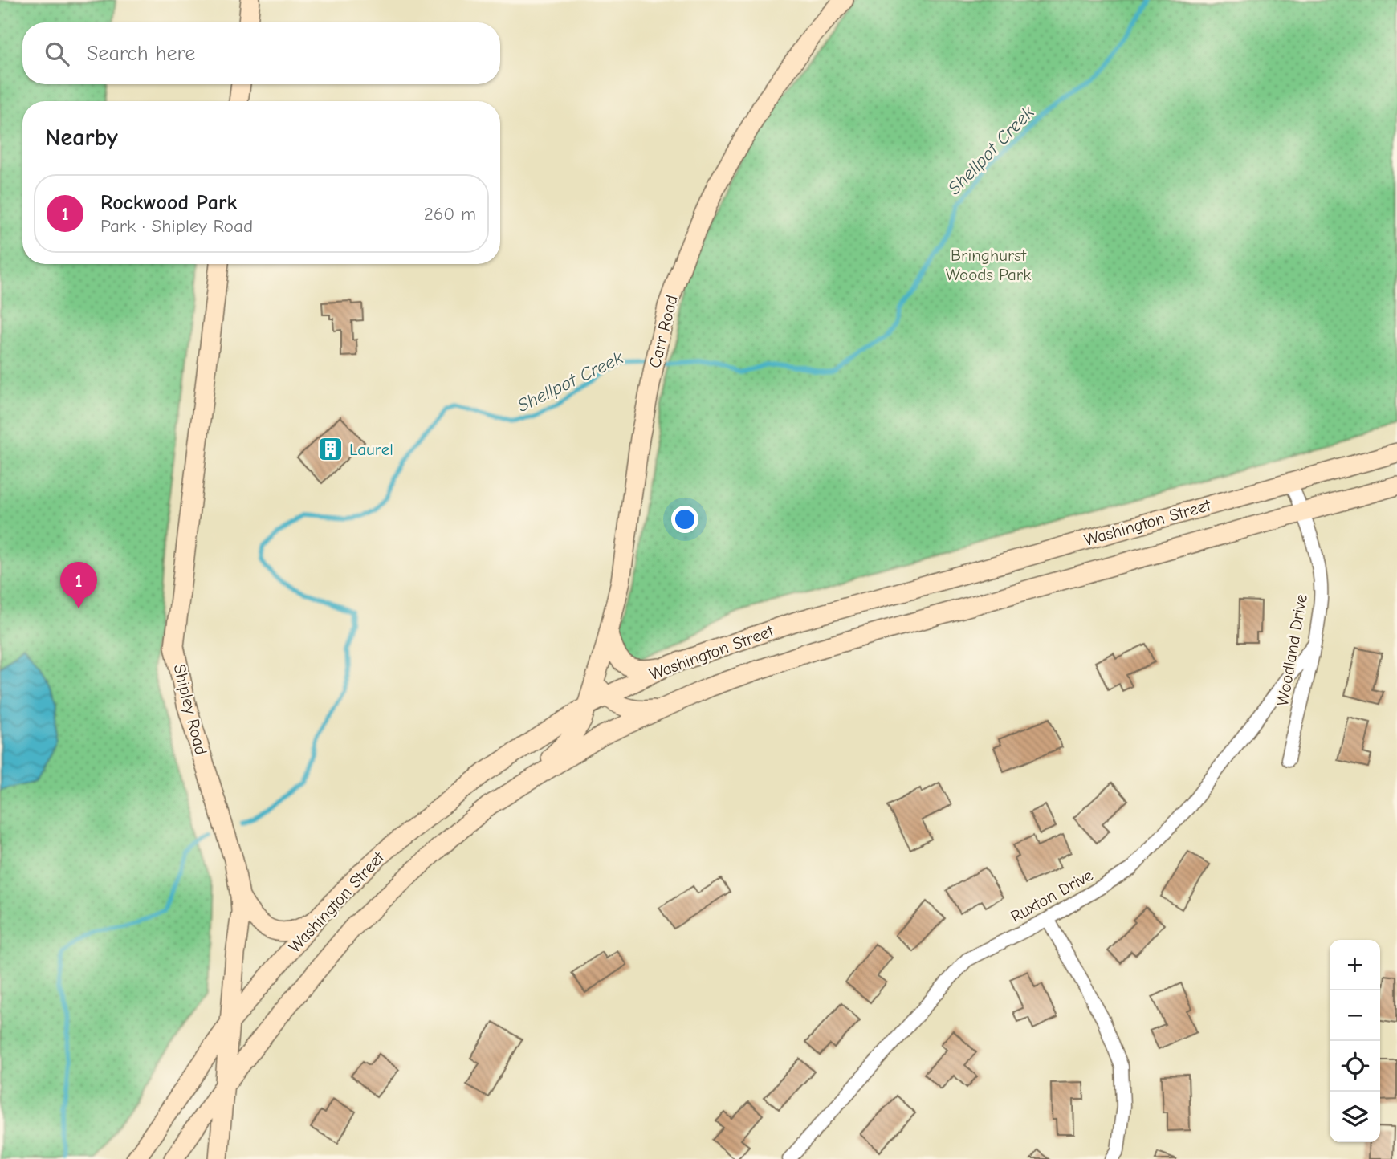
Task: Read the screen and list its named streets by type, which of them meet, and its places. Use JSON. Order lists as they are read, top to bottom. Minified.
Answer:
{"streets":{"main road":["Carr Road","Washington Street","Shipley Road"],"street":["Woodland Drive","Ruxton Drive"]},"crossings":[["Carr Road","Washington Street"],["Washington Street","Woodland Drive"],["Washington Street","Shipley Road"],["Woodland Drive","Ruxton Drive"]],"water":["Shellpot Creek"],"parks":["Bringhurst Woods Park"],"places":{"building":["Laurel"]},"page":{"search":"Search here","heading":"Nearby","list":[{"mark":"1","name":"Rockwood Park","note":"Park · Shipley Road","value":"260 m"}],"pins":"1","map_buttons":["+","−"]}}
